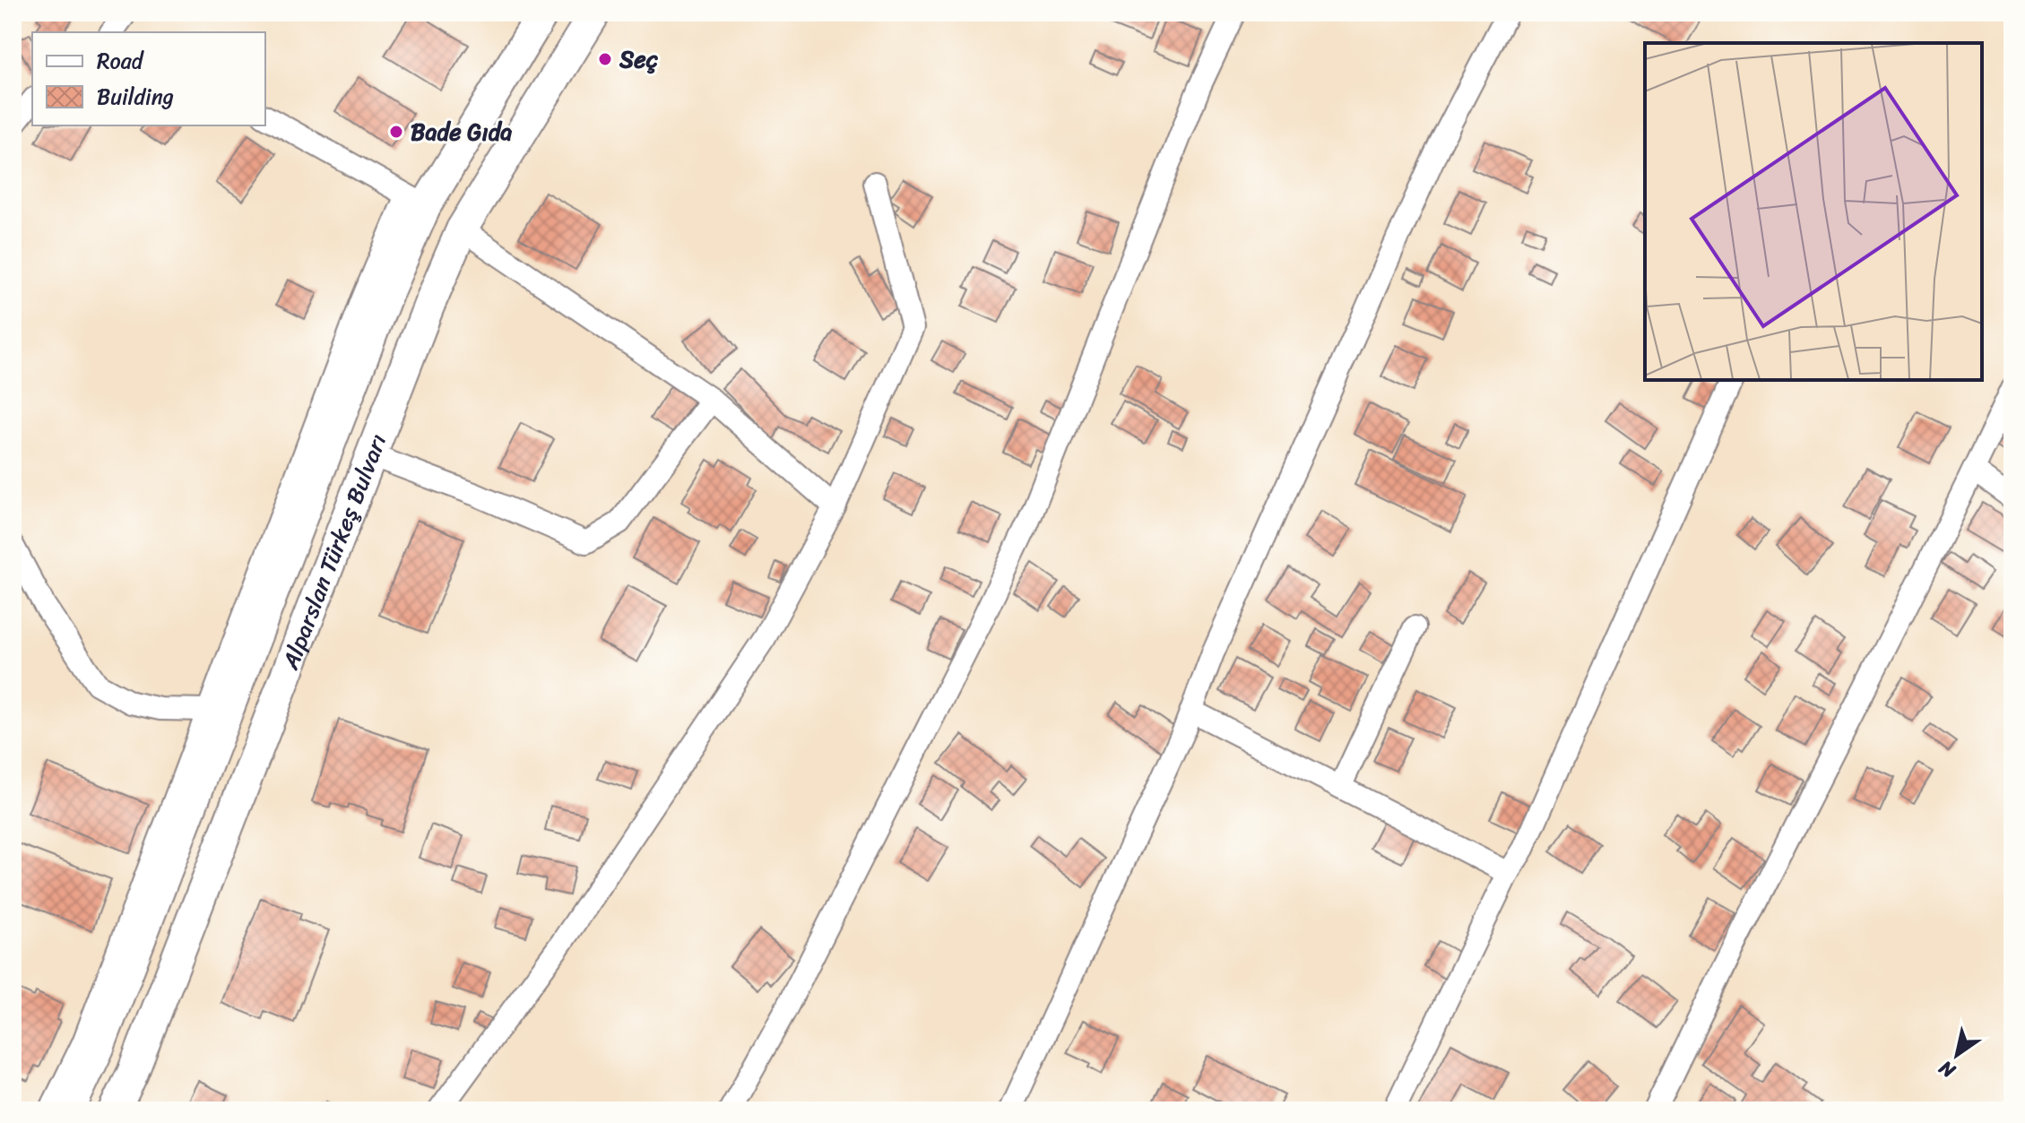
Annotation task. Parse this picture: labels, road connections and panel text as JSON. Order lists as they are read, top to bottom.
{
  "streets": {
    "main road": ["Alparslan Türkeş Bulvarı"]
  },
  "places": ["Seç", "Bade Gıda"],
  "legend": ["Road", "Building"],
  "north": "bottom left"
}
